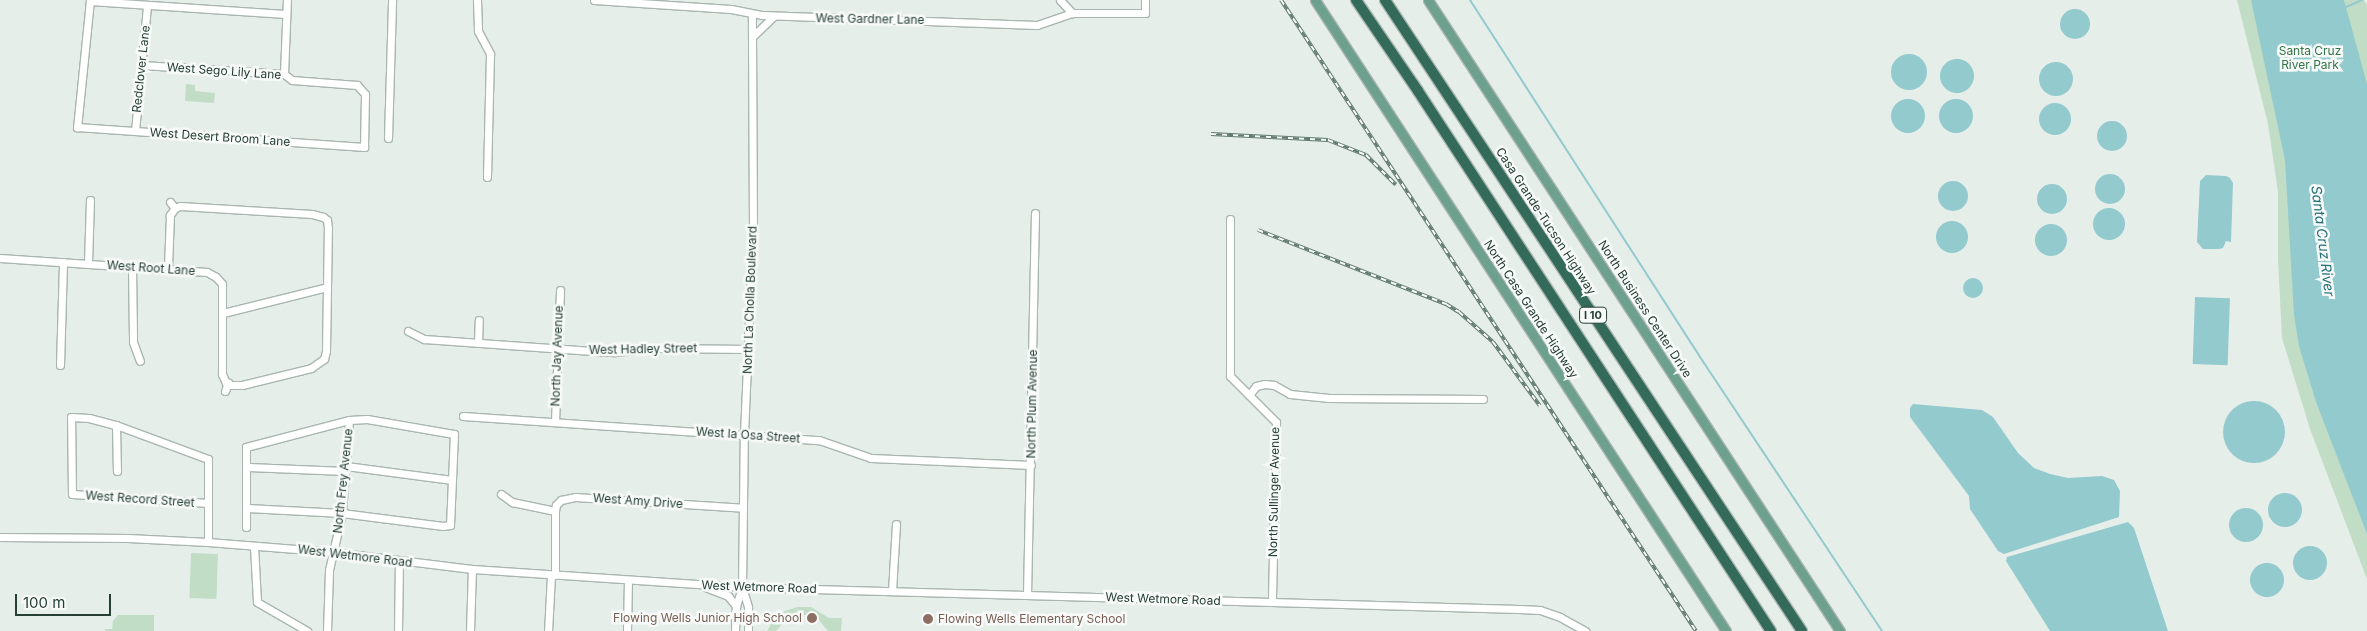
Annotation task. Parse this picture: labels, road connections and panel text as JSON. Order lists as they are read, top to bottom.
{
  "streets": {
    "highway": ["Casa Grande-Tucson Highway", "I 10"],
    "main road": ["North Casa Grande Highway", "North Business Center Drive"],
    "street": [
      "West Gardner Lane",
      "Redclover Lane",
      "West Sego Lily Lane",
      "West Desert Broom Lane",
      "West Root Lane",
      "North La Cholla Boulevard",
      "West Hadley Street",
      "North Jay Avenue",
      "North Plum Avenue",
      "West la Osa Street",
      "North Frey Avenue",
      "North Sullinger Avenue",
      "West Record Street",
      "West Amy Drive",
      "West Wetmore Road"
    ]
  },
  "crossings": [
    ["West Gardner Lane", "North La Cholla Boulevard"],
    ["Redclover Lane", "West Sego Lily Lane"],
    ["Redclover Lane", "West Desert Broom Lane"],
    ["West Sego Lily Lane", "West Desert Broom Lane"],
    ["North La Cholla Boulevard", "West Hadley Street"],
    ["North La Cholla Boulevard", "West la Osa Street"],
    ["North La Cholla Boulevard", "West Amy Drive"],
    ["North La Cholla Boulevard", "West Wetmore Road"],
    ["West Hadley Street", "North Jay Avenue"],
    ["North Jay Avenue", "West la Osa Street"],
    ["North Plum Avenue", "West la Osa Street"],
    ["North Plum Avenue", "West Wetmore Road"],
    ["North Frey Avenue", "West Wetmore Road"],
    ["North Sullinger Avenue", "West Wetmore Road"]
  ],
  "water": ["Santa Cruz River"],
  "parks": ["Santa Cruz River Park"],
  "places": ["Flowing Wells Junior High School", "Flowing Wells Elementary School"],
  "scale_bar": "100 m"
}
